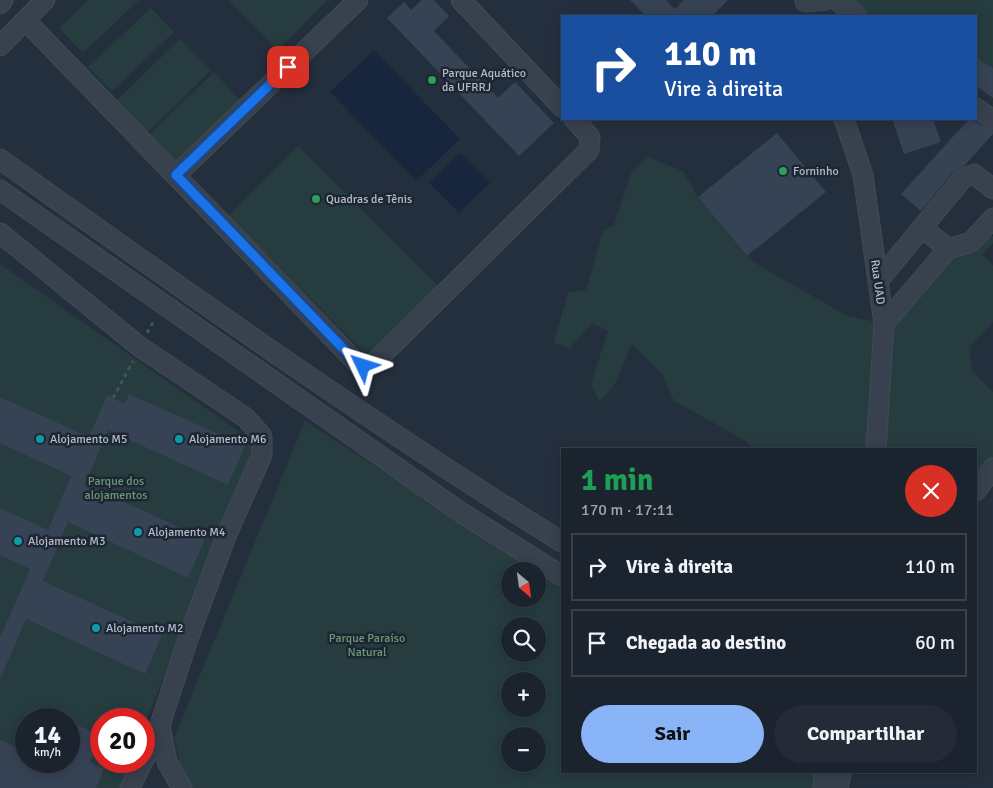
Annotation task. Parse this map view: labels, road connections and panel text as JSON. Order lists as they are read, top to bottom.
{
  "streets": {
    "lane": ["Rua UAD"]
  },
  "parks": ["Parque dos alojamentos", "Parque Paraíso Natural"],
  "places": [
    "Parque Aquático da UFRRJ",
    "Forninho",
    "Quadras de Tênis",
    "Alojamento M5",
    "Alojamento M6",
    "Alojamento M4",
    "Alojamento M3",
    "Alojamento M2"
  ],
  "north": "bottom right",
  "page": {
    "turn": ["110 m", "Vire à direita"],
    "heading": ["1 min", "170 m · 17:11"],
    "list": [
      {
        "name": "Vire à direita",
        "value": "110 m"
      },
      {
        "name": "Chegada ao destino",
        "value": "60 m"
      }
    ],
    "map_buttons": ["+", "−"],
    "buttons": ["Sair", "Compartilhar"],
    "speed": "14 km/h",
    "limit": "20"
  }
}
